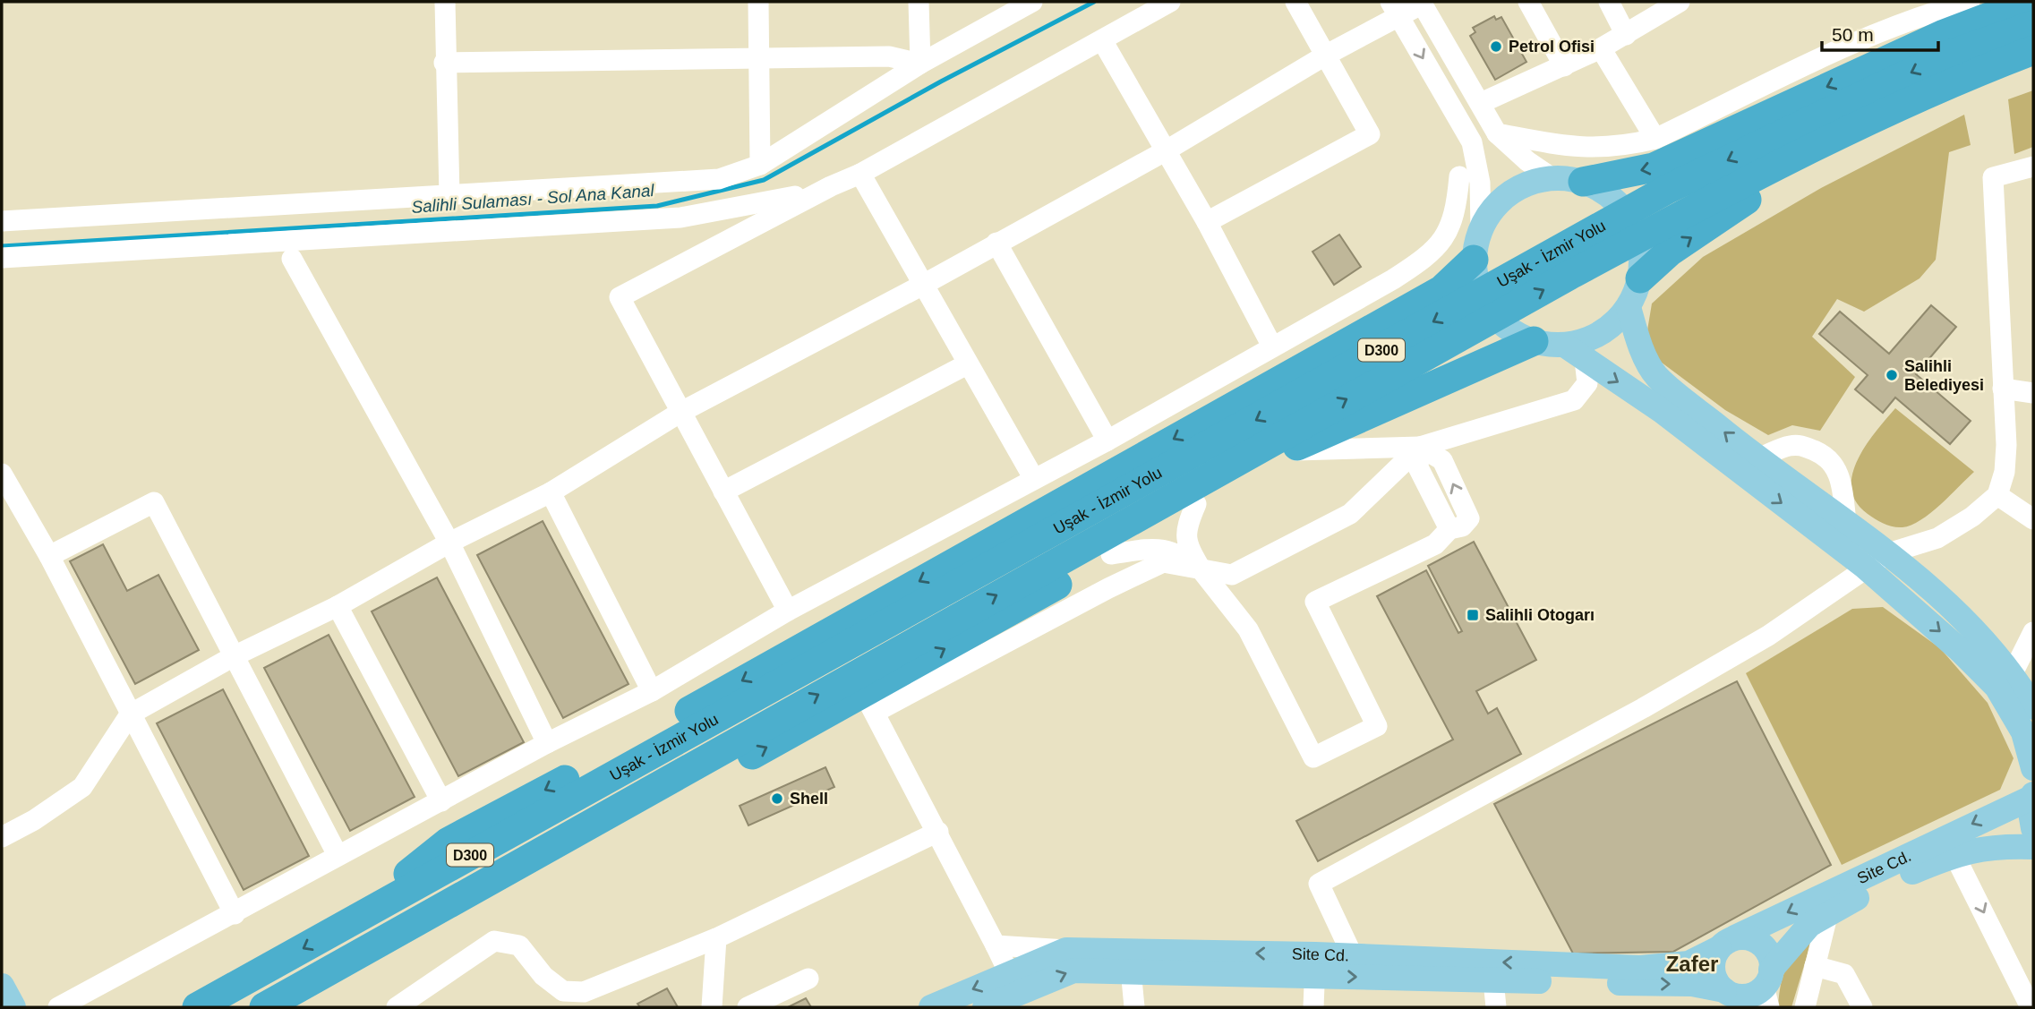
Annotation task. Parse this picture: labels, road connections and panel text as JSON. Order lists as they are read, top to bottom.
{
  "streets": {
    "highway": ["Uşak - İzmir Yolu", "D300"],
    "main road": ["Site Cd."]
  },
  "districts": ["Zafer"],
  "water": ["Salihli Sulaması - Sol Ana Kanal"],
  "places": {
    "other": ["Petrol Ofisi", "Salihli Belediyesi", "Shell"],
    "transit": ["Salihli Otogarı"]
  },
  "scale_bar": "50 m"
}
